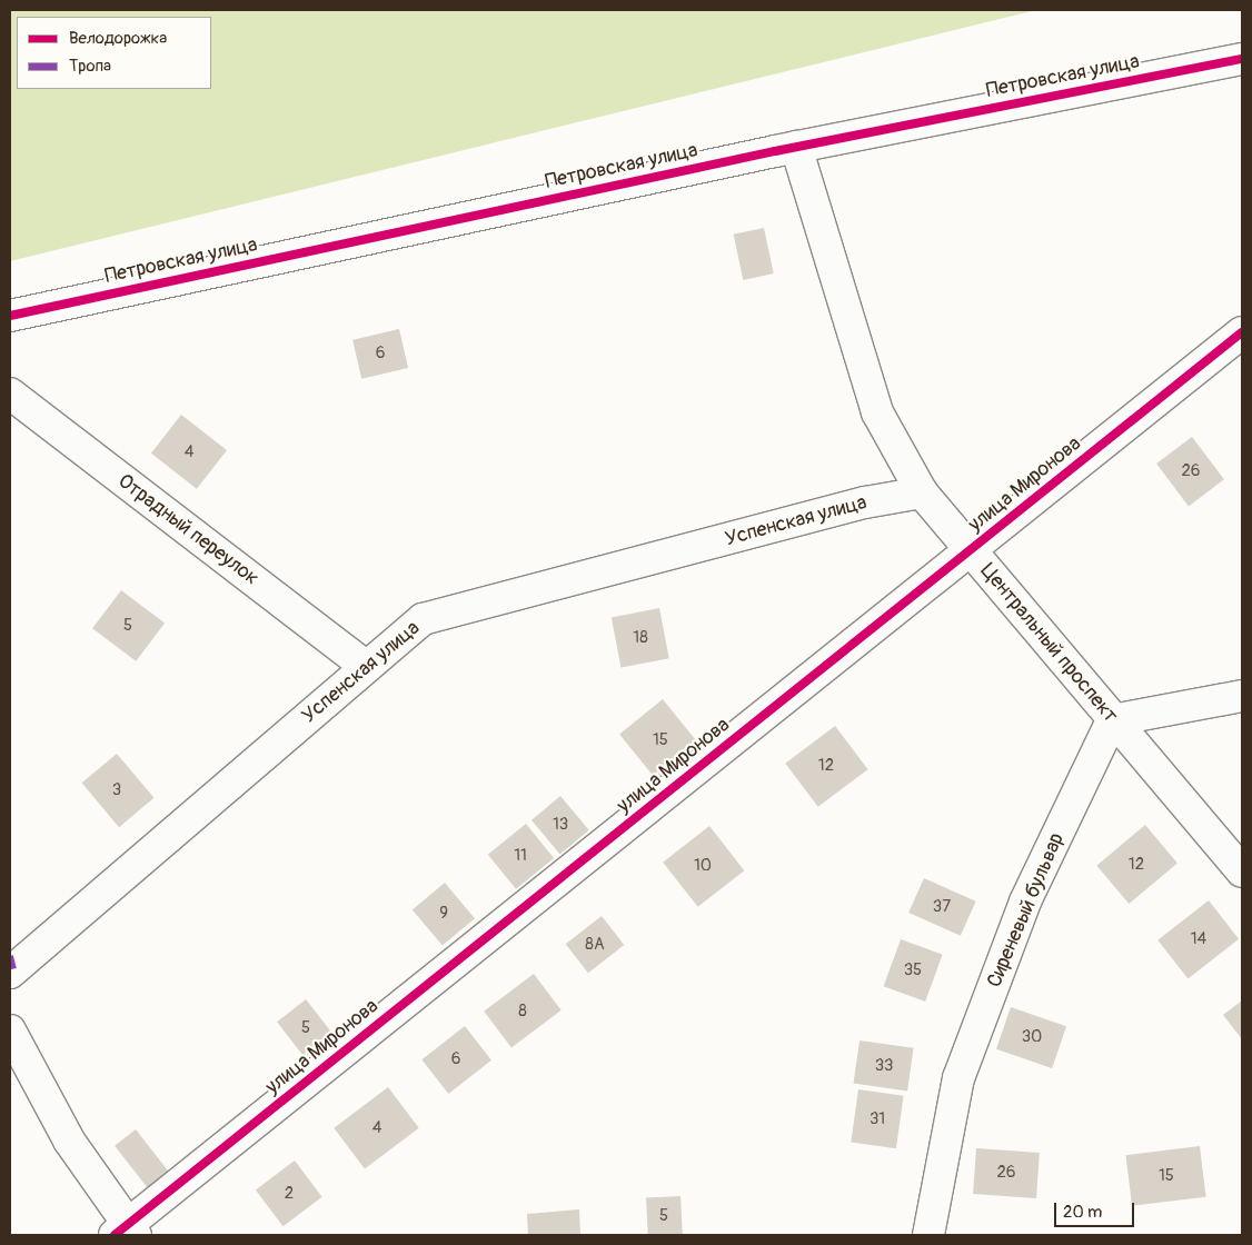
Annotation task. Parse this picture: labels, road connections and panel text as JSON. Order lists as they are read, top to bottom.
{
  "streets": {
    "street": [
      "Петровская улица",
      "улица Миронова",
      "Успенская улица",
      "Отрадный переулок",
      "Центральный проспект",
      "Сиреневый бульвар"
    ]
  },
  "crossings": [
    ["Петровская улица", "Центральный проспект"],
    ["улица Миронова", "Центральный проспект"],
    ["Успенская улица", "Отрадный переулок"],
    ["Успенская улица", "Центральный проспект"],
    ["Центральный проспект", "Сиреневый бульвар"]
  ],
  "house_numbers": [
    "6",
    "4",
    "26",
    "5",
    "18",
    "15",
    "12",
    "3",
    "13",
    "11",
    "12",
    "10",
    "37",
    "9",
    "14",
    "8А",
    "35",
    "8",
    "5",
    "30",
    "6",
    "33",
    "31",
    "4",
    "26",
    "15",
    "2",
    "5"
  ],
  "legend": ["Велодорожка", "Тропа"],
  "scale_bar": "20 m"
}
